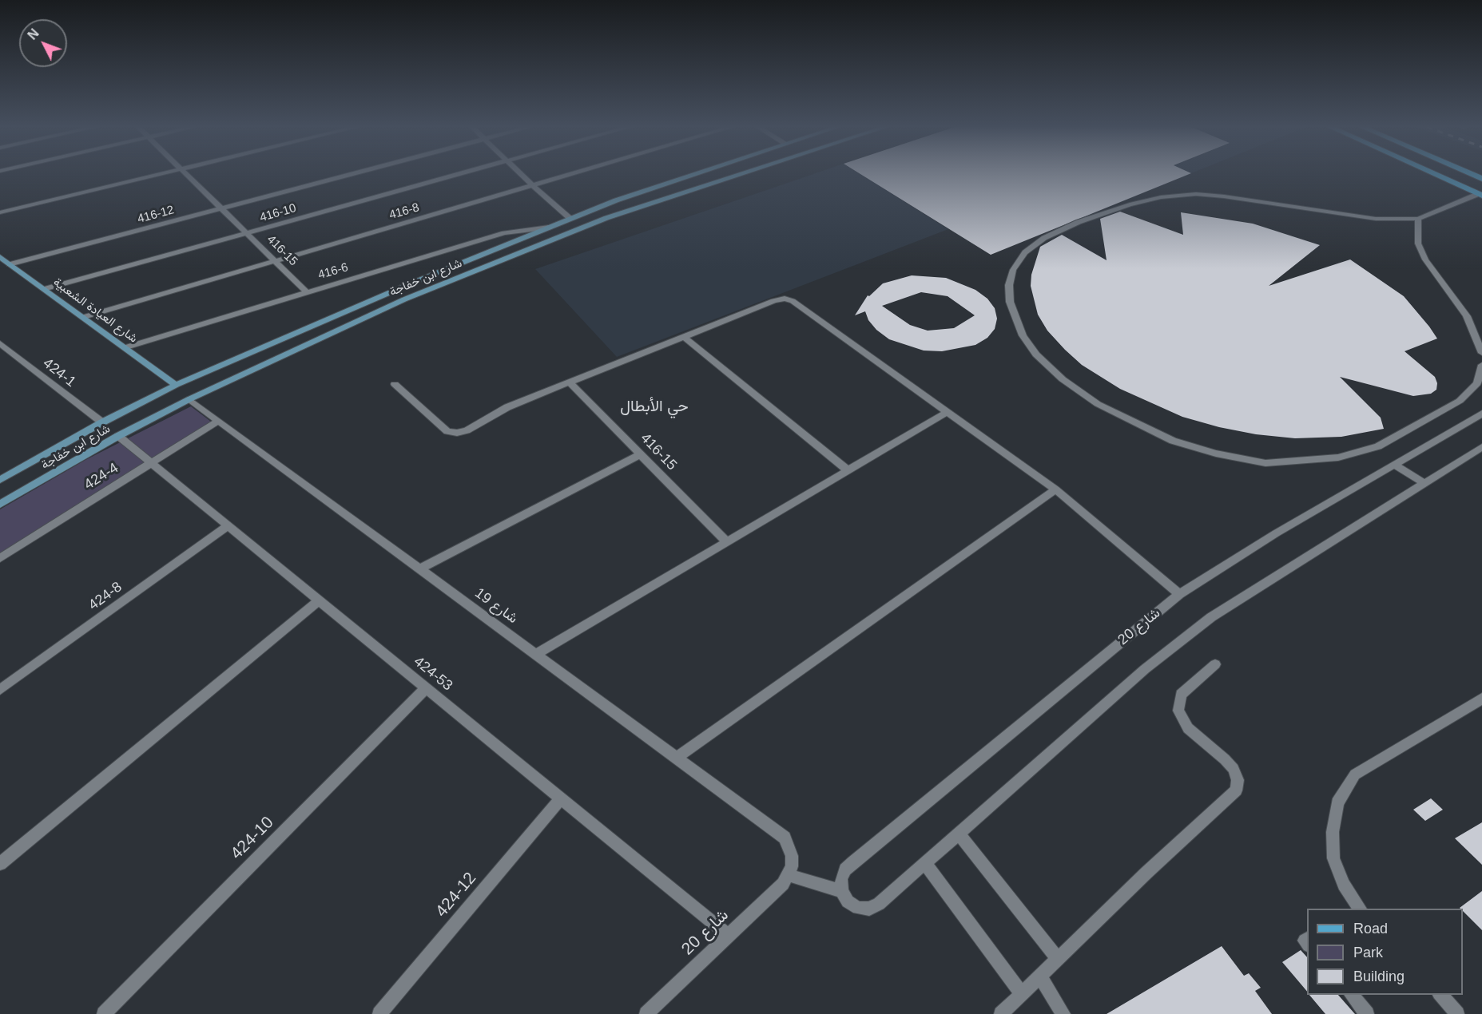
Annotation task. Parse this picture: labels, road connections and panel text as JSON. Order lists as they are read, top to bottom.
{
  "streets": {
    "street": [
      "416-8",
      "416-10",
      "416-12",
      "416-15",
      "416-6",
      "شارع ابن خفاجة",
      "شارع العيادة الشعبية",
      "424-1",
      "424-4",
      "424-8",
      "شارع 19",
      "شارع 20",
      "424-53",
      "424-10",
      "424-12"
    ]
  },
  "crossings": [
    ["416-8", "416-15"],
    ["416-8", "شارع العيادة الشعبية"],
    ["416-10", "416-15"],
    ["416-10", "شارع العيادة الشعبية"],
    ["416-12", "416-15"],
    ["416-12", "شارع العيادة الشعبية"],
    ["416-15", "416-6"],
    ["416-6", "شارع ابن خفاجة"],
    ["416-6", "شارع العيادة الشعبية"],
    ["شارع ابن خفاجة", "شارع العيادة الشعبية"],
    ["شارع ابن خفاجة", "424-1"],
    ["شارع ابن خفاجة", "شارع 19"],
    ["شارع ابن خفاجة", "424-53"],
    ["424-4", "شارع 19"],
    ["424-4", "424-53"],
    ["424-8", "424-53"],
    ["شارع 19", "شارع 20"],
    ["شارع 20", "424-53"],
    ["424-53", "424-10"],
    ["424-53", "424-12"]
  ],
  "districts": ["حي الأبطال"],
  "legend": ["Road", "Park", "Building"],
  "north": "top left"
}
